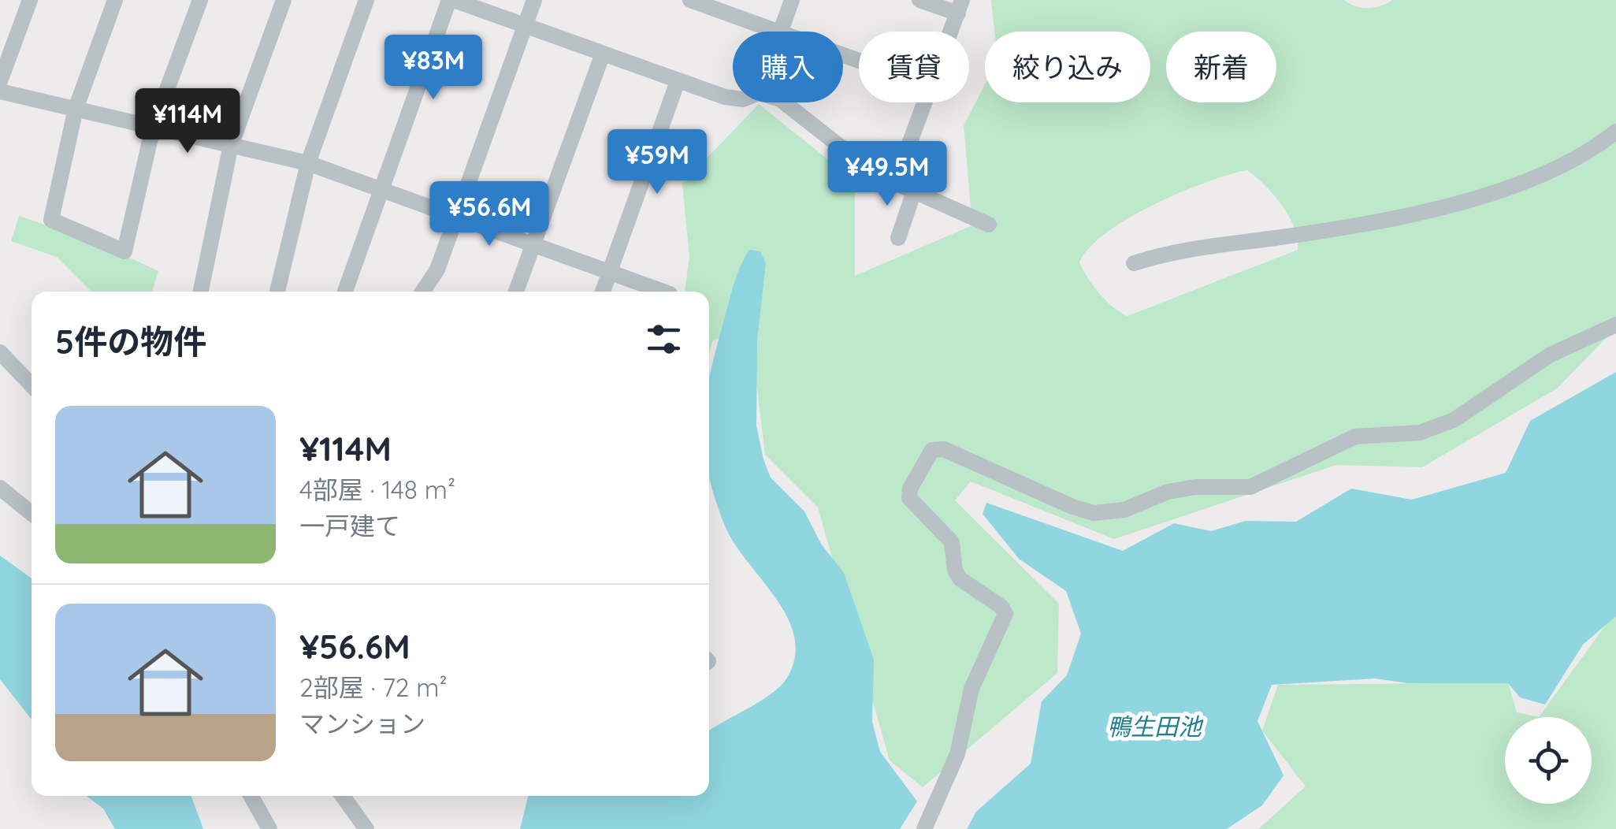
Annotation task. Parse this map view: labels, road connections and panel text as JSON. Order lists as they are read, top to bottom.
{
  "water": ["鴨生田池"],
  "page": {
    "chip": [
      "購入",
      "賃貸",
      "絞り込み",
      "新着"
    ],
    "price": [
      "¥83M",
      "¥114M",
      "¥59M",
      "¥49.5M",
      "¥56.6M"
    ],
    "heading": "5件の物件",
    "list": [
      {
        "name": "¥114M",
        "note": "4部屋 · 148 m² · 一戸建て"
      },
      {
        "name": "¥56.6M",
        "note": "2部屋 · 72 m² · マンション"
      }
    ]
  }
}
